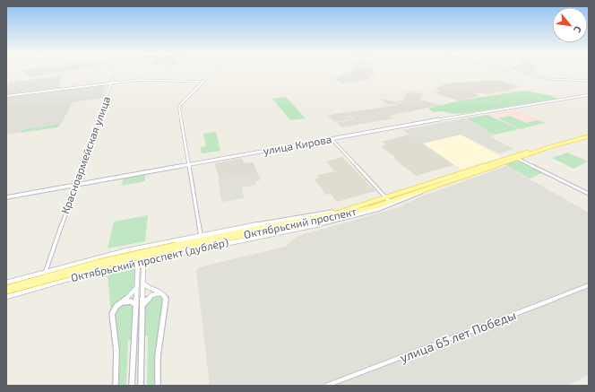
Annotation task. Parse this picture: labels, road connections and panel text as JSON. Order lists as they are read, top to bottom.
{
  "streets": {
    "main road": ["улица Кирова", "Октябрьский проспект", "Октябрьский проспект (дублёр)"],
    "street": ["Красноармейская улица", "улица 65 лет Победы"]
  },
  "crossings": [
    ["улица Кирова", "Красноармейская улица"],
    ["Красноармейская улица", "Октябрьский проспект (дублёр)"],
    ["Октябрьский проспект", "Октябрьский проспект (дублёр)"]
  ],
  "north": "bottom right"
}
